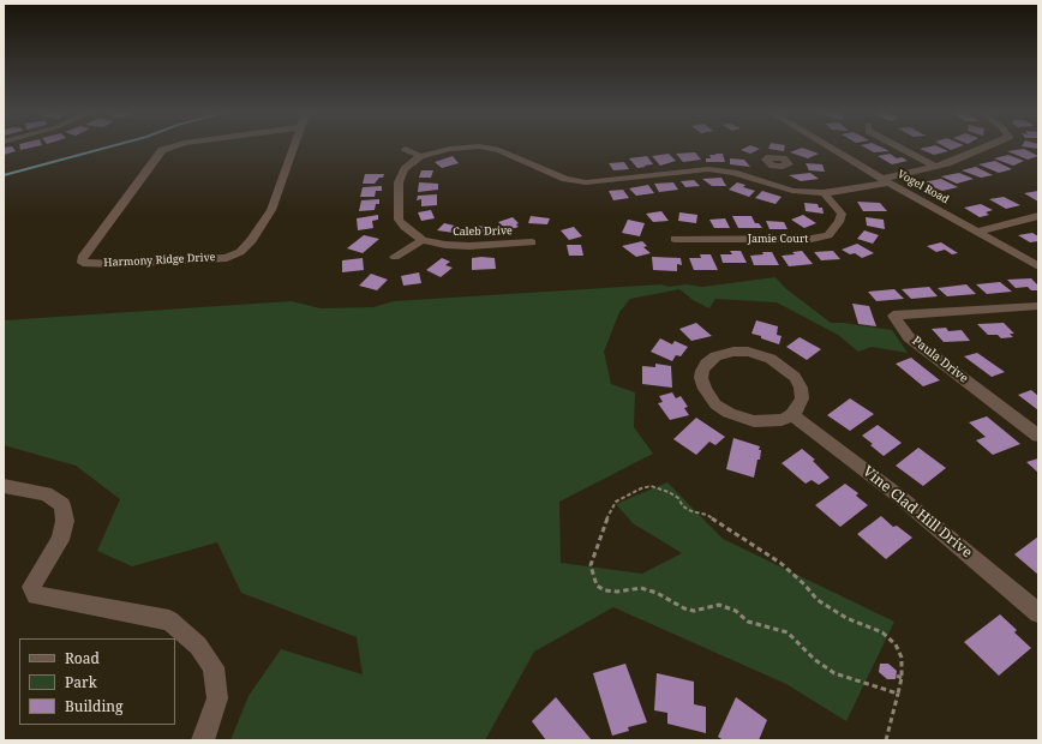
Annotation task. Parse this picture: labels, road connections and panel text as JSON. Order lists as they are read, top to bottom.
{
  "streets": {
    "street": [
      "Vogel Road",
      "Caleb Drive",
      "Jamie Court",
      "Harmony Ridge Drive",
      "Paula Drive",
      "Vine Clad Hill Drive"
    ]
  },
  "legend": ["Road", "Park", "Building"]
}
